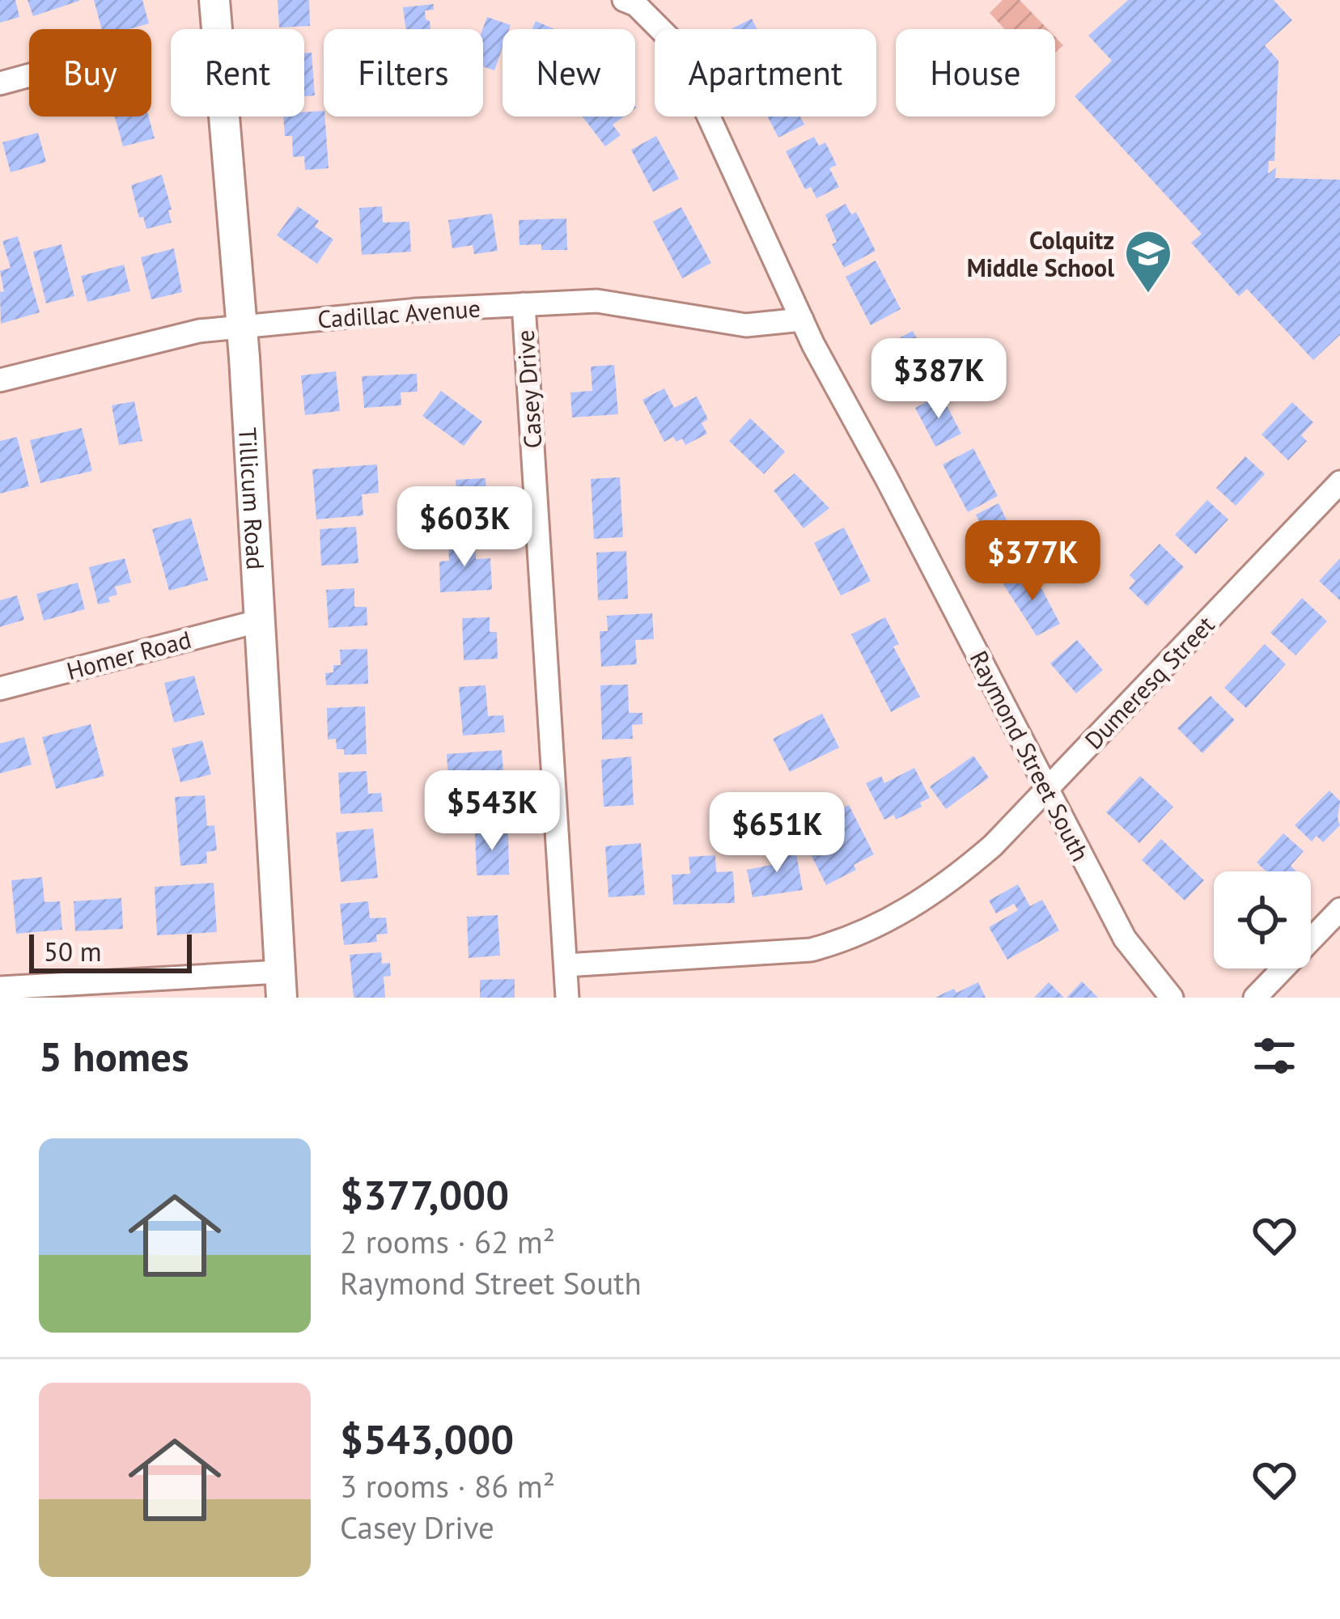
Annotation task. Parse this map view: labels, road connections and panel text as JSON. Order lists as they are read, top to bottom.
{
  "streets": {
    "main road": ["Tillicum Road"],
    "street": [
      "Cadillac Avenue",
      "Casey Drive",
      "Homer Road",
      "Dumeresq Street",
      "Raymond Street South"
    ]
  },
  "crossings": [
    ["Cadillac Avenue", "Casey Drive"],
    ["Cadillac Avenue", "Tillicum Road"],
    ["Cadillac Avenue", "Raymond Street South"],
    ["Casey Drive", "Dumeresq Street"],
    ["Tillicum Road", "Homer Road"],
    ["Dumeresq Street", "Raymond Street South"]
  ],
  "places": {
    "school or university": ["Colquitz Middle School"]
  },
  "scale_bar": "50 m",
  "page": {
    "chip": [
      "Buy",
      "Rent",
      "Filters",
      "New",
      "Apartment",
      "House"
    ],
    "price": [
      "$387K",
      "$603K",
      "$377K",
      "$543K",
      "$651K"
    ],
    "scale": "50 m",
    "heading": "5 homes",
    "list": [
      {
        "name": "$377,000",
        "note": "2 rooms · 62 m² · Raymond Street South"
      },
      {
        "name": "$543,000",
        "note": "3 rooms · 86 m² · Casey Drive"
      }
    ]
  }
}
